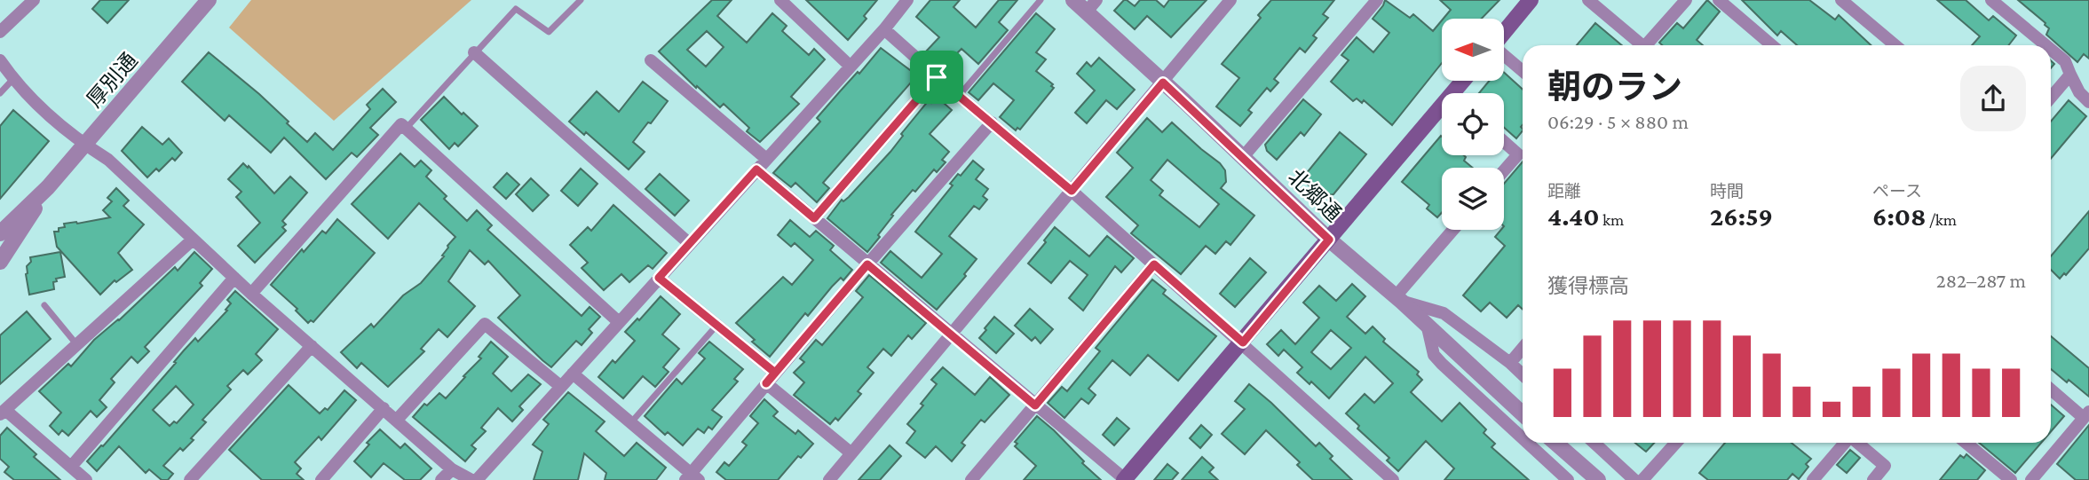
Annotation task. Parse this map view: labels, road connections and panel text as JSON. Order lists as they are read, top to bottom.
{
  "streets": {
    "street": ["厚別通", "北郷通"]
  },
  "north": "left",
  "page": {
    "heading": ["朝のラン", "06:29 · 5 × 880 m"],
    "stats": [
      ["距離", "4.40 km"],
      ["時間", "26:59"],
      ["ペース", "6:08 /km"]
    ],
    "chart": ["獲得標高", "282–287 m"]
  }
}
